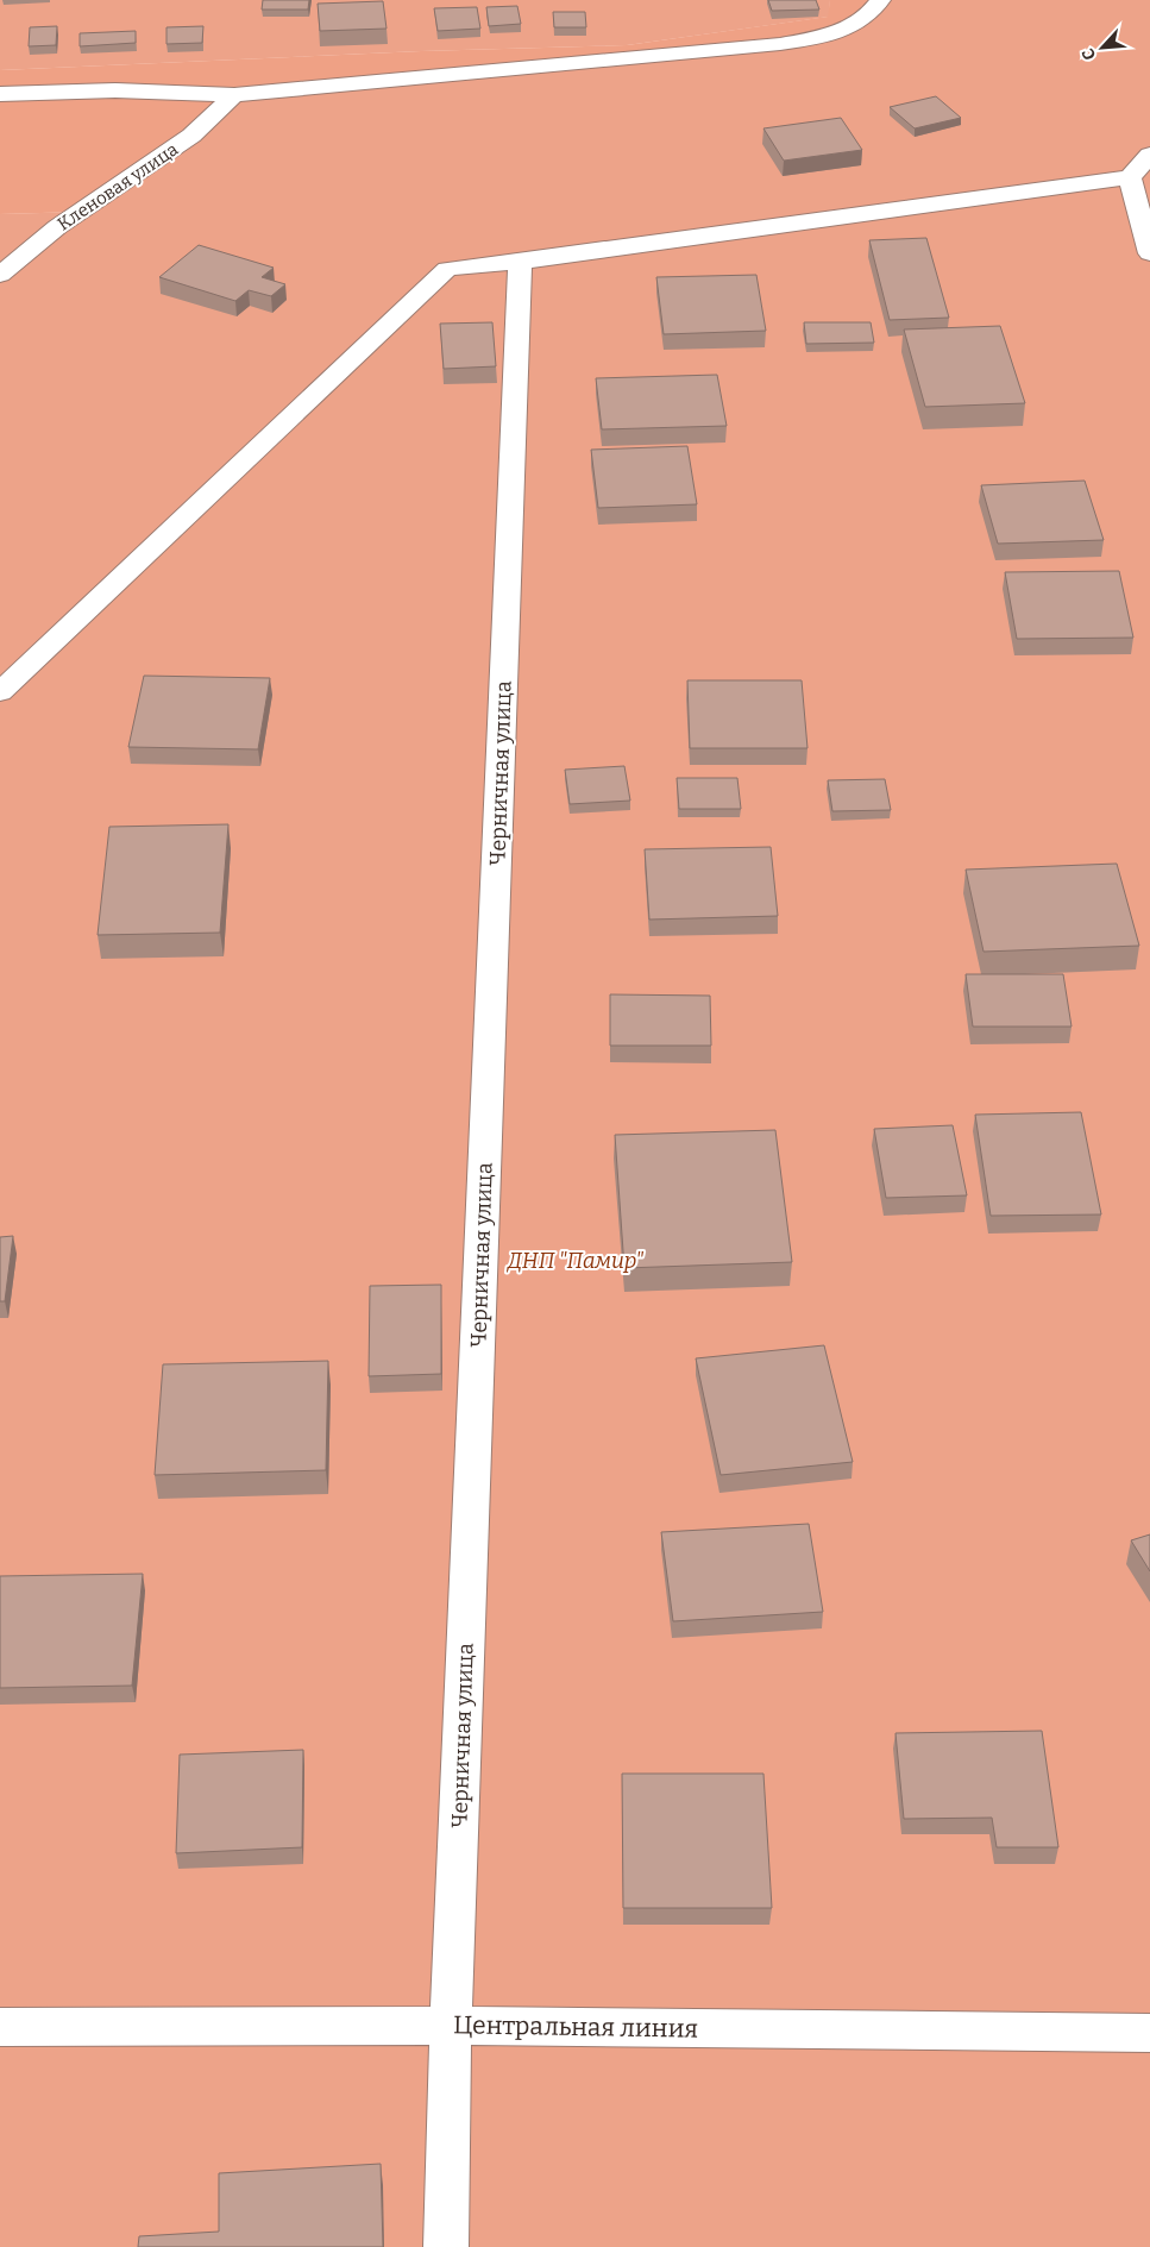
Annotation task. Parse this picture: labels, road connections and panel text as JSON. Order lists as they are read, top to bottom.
{
  "streets": {
    "street": ["Кленовая улица", "Черничная улица", "Центральная линия"]
  },
  "crossings": [
    ["Черничная улица", "Центральная линия"]
  ],
  "parks": ["ДНП \"Памир\""],
  "north": "bottom left"
}
